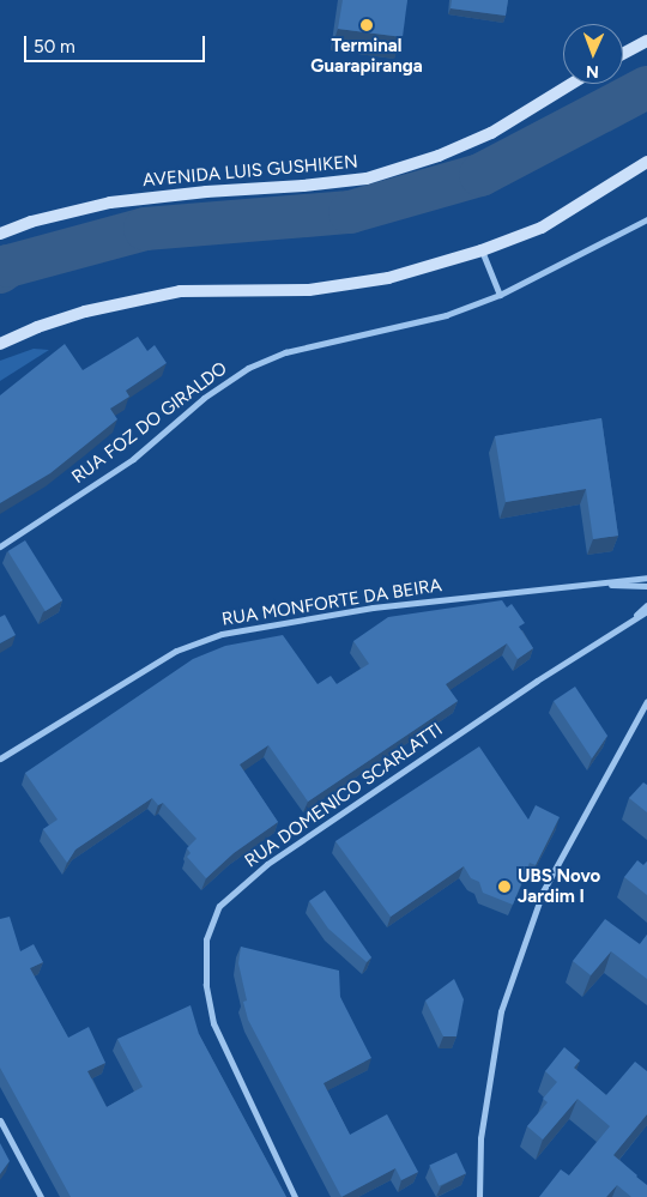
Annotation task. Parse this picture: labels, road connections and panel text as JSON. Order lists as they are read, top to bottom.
{
  "streets": {
    "main road": ["AVENIDA LUIS GUSHIKEN"],
    "street": ["RUA FOZ DO GIRALDO", "RUA MONFORTE DA BEIRA", "RUA DOMENICO SCARLATTI"]
  },
  "places": ["Terminal Guarapiranga", "UBS Novo Jardim I"],
  "scale_bar": "50 m",
  "north": "bottom"
}
